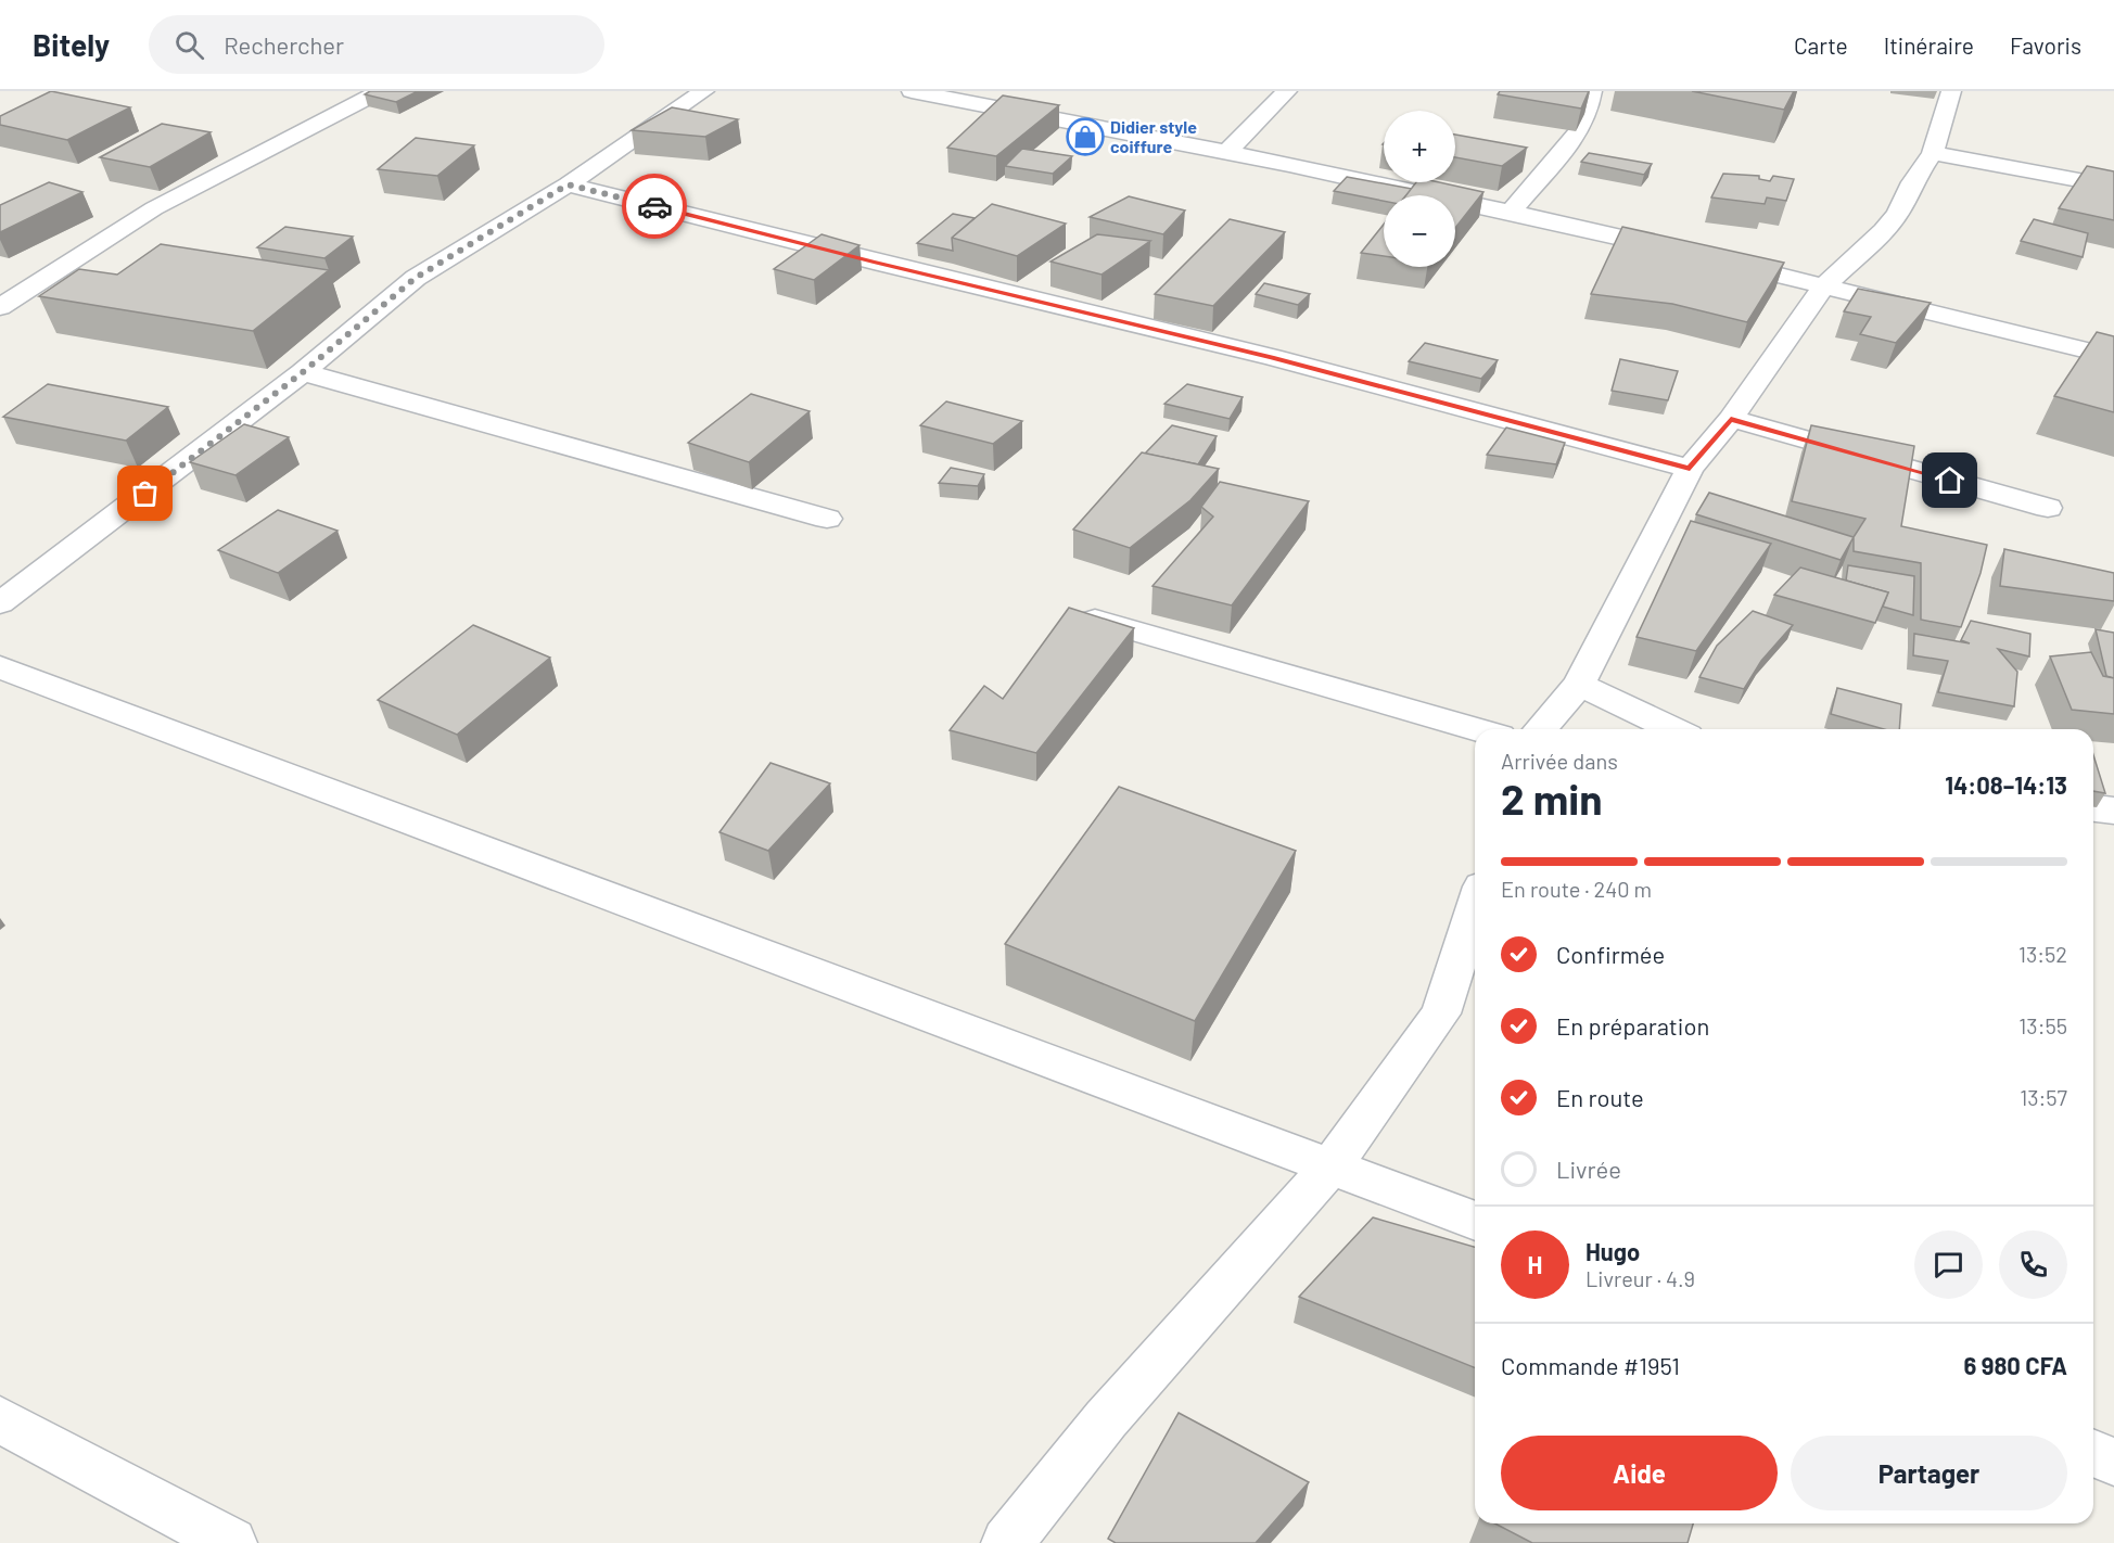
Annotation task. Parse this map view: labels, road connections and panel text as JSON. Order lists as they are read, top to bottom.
{
  "places": {
    "shop": ["Didier style coiffure"]
  },
  "page": {
    "header": "Bitely",
    "search": "Rechercher",
    "nav": ["Carte", "Itinéraire", "Favoris"],
    "map_buttons": ["+", "−"],
    "heading": ["2 min", "Arrivée dans", "14:08–14:13"],
    "panel": [
      "Hugo",
      "Livreur · 4.9",
      "Commande #1951",
      "6 980 CFA"
    ],
    "bar": "En route · 240 m",
    "list": [
      ["Confirmée", "13:52"],
      ["En préparation", "13:55"],
      ["En route", "13:57"],
      "Livrée"
    ],
    "round": "H",
    "buttons": ["Aide", "Partager"]
  }
}
